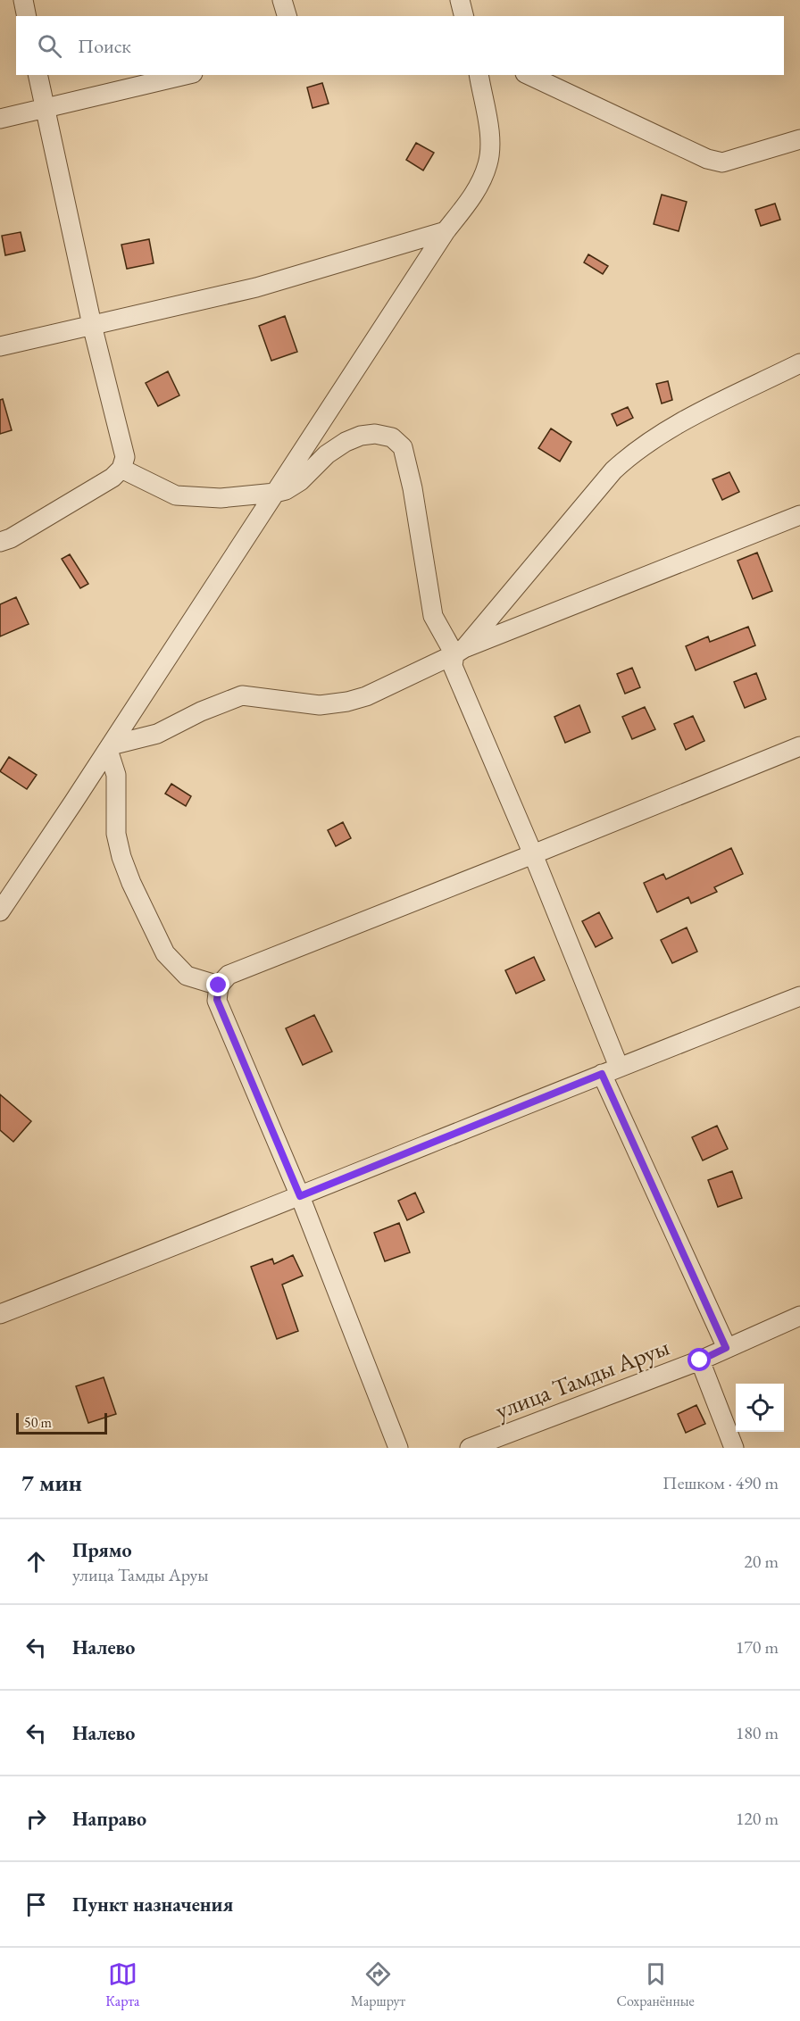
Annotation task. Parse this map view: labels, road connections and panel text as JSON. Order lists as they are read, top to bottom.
{
  "streets": {
    "street": ["улица Тамды Аруы"]
  },
  "scale_bar": "50 m",
  "page": {
    "search": "Поиск",
    "scale": "50 m",
    "heading": ["7 мин", "Пешком · 490 m"],
    "list": [
      ["Прямо", "улица Тамды Аруы", "20 m"],
      ["Налево", "170 m"],
      ["Налево", "180 m"],
      ["Направо", "120 m"],
      "Пункт назначения"
    ],
    "nav": ["Карта", "Маршрут", "Сохранённые"]
  }
}
